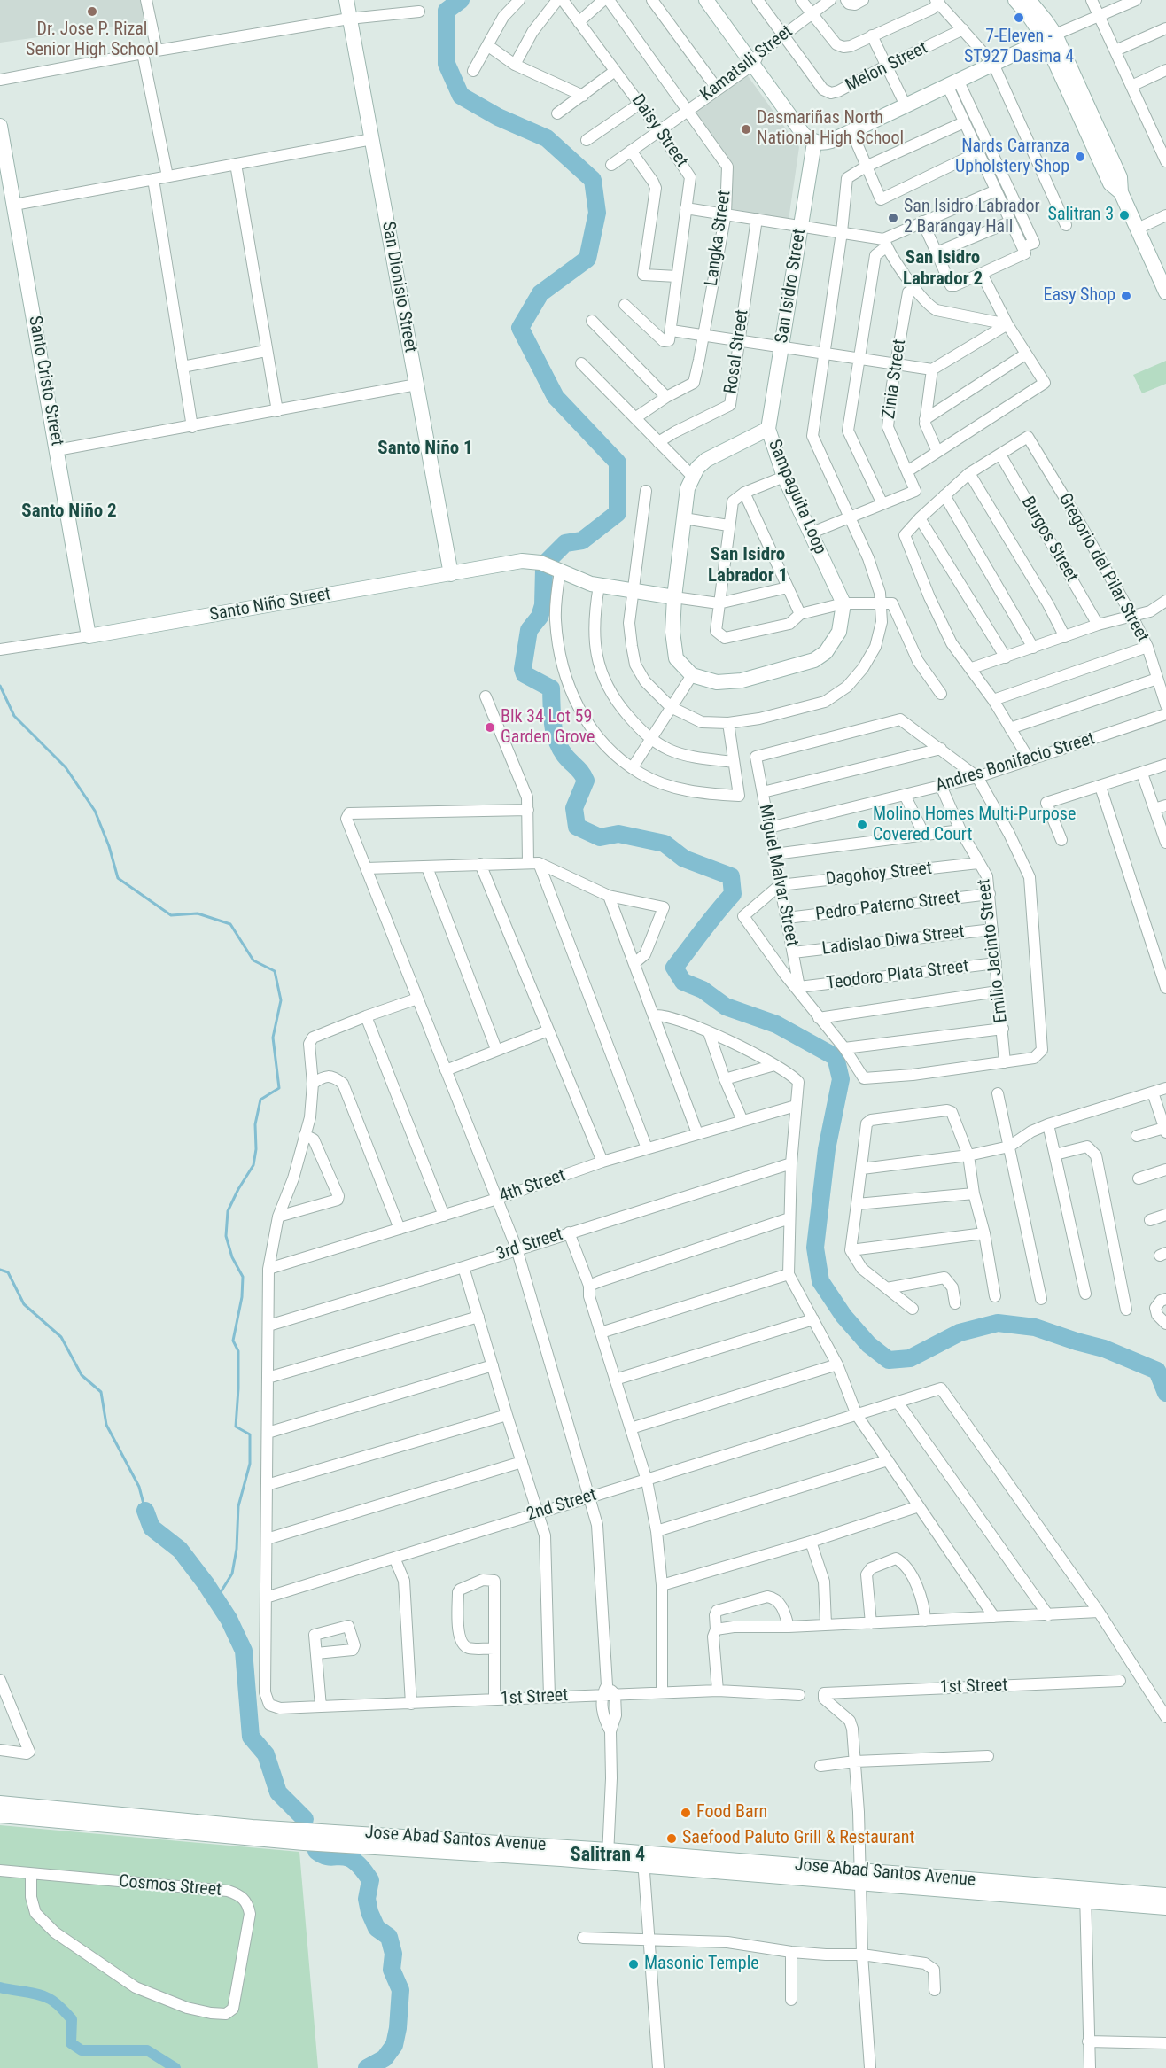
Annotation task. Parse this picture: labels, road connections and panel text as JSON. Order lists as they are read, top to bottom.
{
  "streets": {
    "street": [
      "Kamatsili Street",
      "Melon Street",
      "Daisy Street",
      "Langka Street",
      "San Isidro Street",
      "San Dionisio Street",
      "Rosal Street",
      "Zinia Street",
      "Santo Cristo Street",
      "Sampaguita Loop",
      "Burgos Street",
      "Gregorio del Pilar Street",
      "Santo Niño Street",
      "Andres Bonifacio Street",
      "Dagohoy Street",
      "Miguel Malvar Street",
      "Pedro Paterno Street",
      "Ladislao Diwa Street",
      "Emilio Jacinto Street",
      "Teodoro Plata Street",
      "4th Street",
      "3rd Street",
      "2nd Street",
      "1st Street",
      "Jose Abad Santos Avenue",
      "Cosmos Street"
    ]
  },
  "crossings": [
    ["Kamatsili Street", "Melon Street"],
    ["Kamatsili Street", "Daisy Street"],
    ["Kamatsili Street", "Langka Street"],
    ["San Isidro Street", "Sampaguita Loop"],
    ["San Dionisio Street", "Santo Niño Street"],
    ["Santo Cristo Street", "Santo Niño Street"],
    ["Burgos Street", "Gregorio del Pilar Street"],
    ["Andres Bonifacio Street", "Miguel Malvar Street"],
    ["Andres Bonifacio Street", "Emilio Jacinto Street"],
    ["Dagohoy Street", "Miguel Malvar Street"],
    ["Dagohoy Street", "Emilio Jacinto Street"],
    ["Miguel Malvar Street", "Pedro Paterno Street"],
    ["Miguel Malvar Street", "Ladislao Diwa Street"],
    ["Miguel Malvar Street", "Teodoro Plata Street"],
    ["Pedro Paterno Street", "Emilio Jacinto Street"],
    ["Ladislao Diwa Street", "Emilio Jacinto Street"],
    ["Emilio Jacinto Street", "Teodoro Plata Street"],
    ["2nd Street", "1st Street"]
  ],
  "districts": [
    "San Isidro Labrador 2",
    "Santo Niño 1",
    "Santo Niño 2",
    "San Isidro Labrador 1",
    "Salitran 4"
  ],
  "places": [
    "Dr. Jose P. Rizal Senior High School",
    "7-Eleven - ST927 Dasma 4",
    "Dasmariñas North National High School",
    "Nards Carranza Upholstery Shop",
    "Salitran 3",
    "San Isidro Labrador 2 Barangay Hall",
    "Easy Shop",
    "Blk 34 Lot 59 Garden Grove",
    "Molino Homes Multi-Purpose Covered Court",
    "Food Barn",
    "Saefood Paluto Grill & Restaurant",
    "Masonic Temple"
  ]
}
